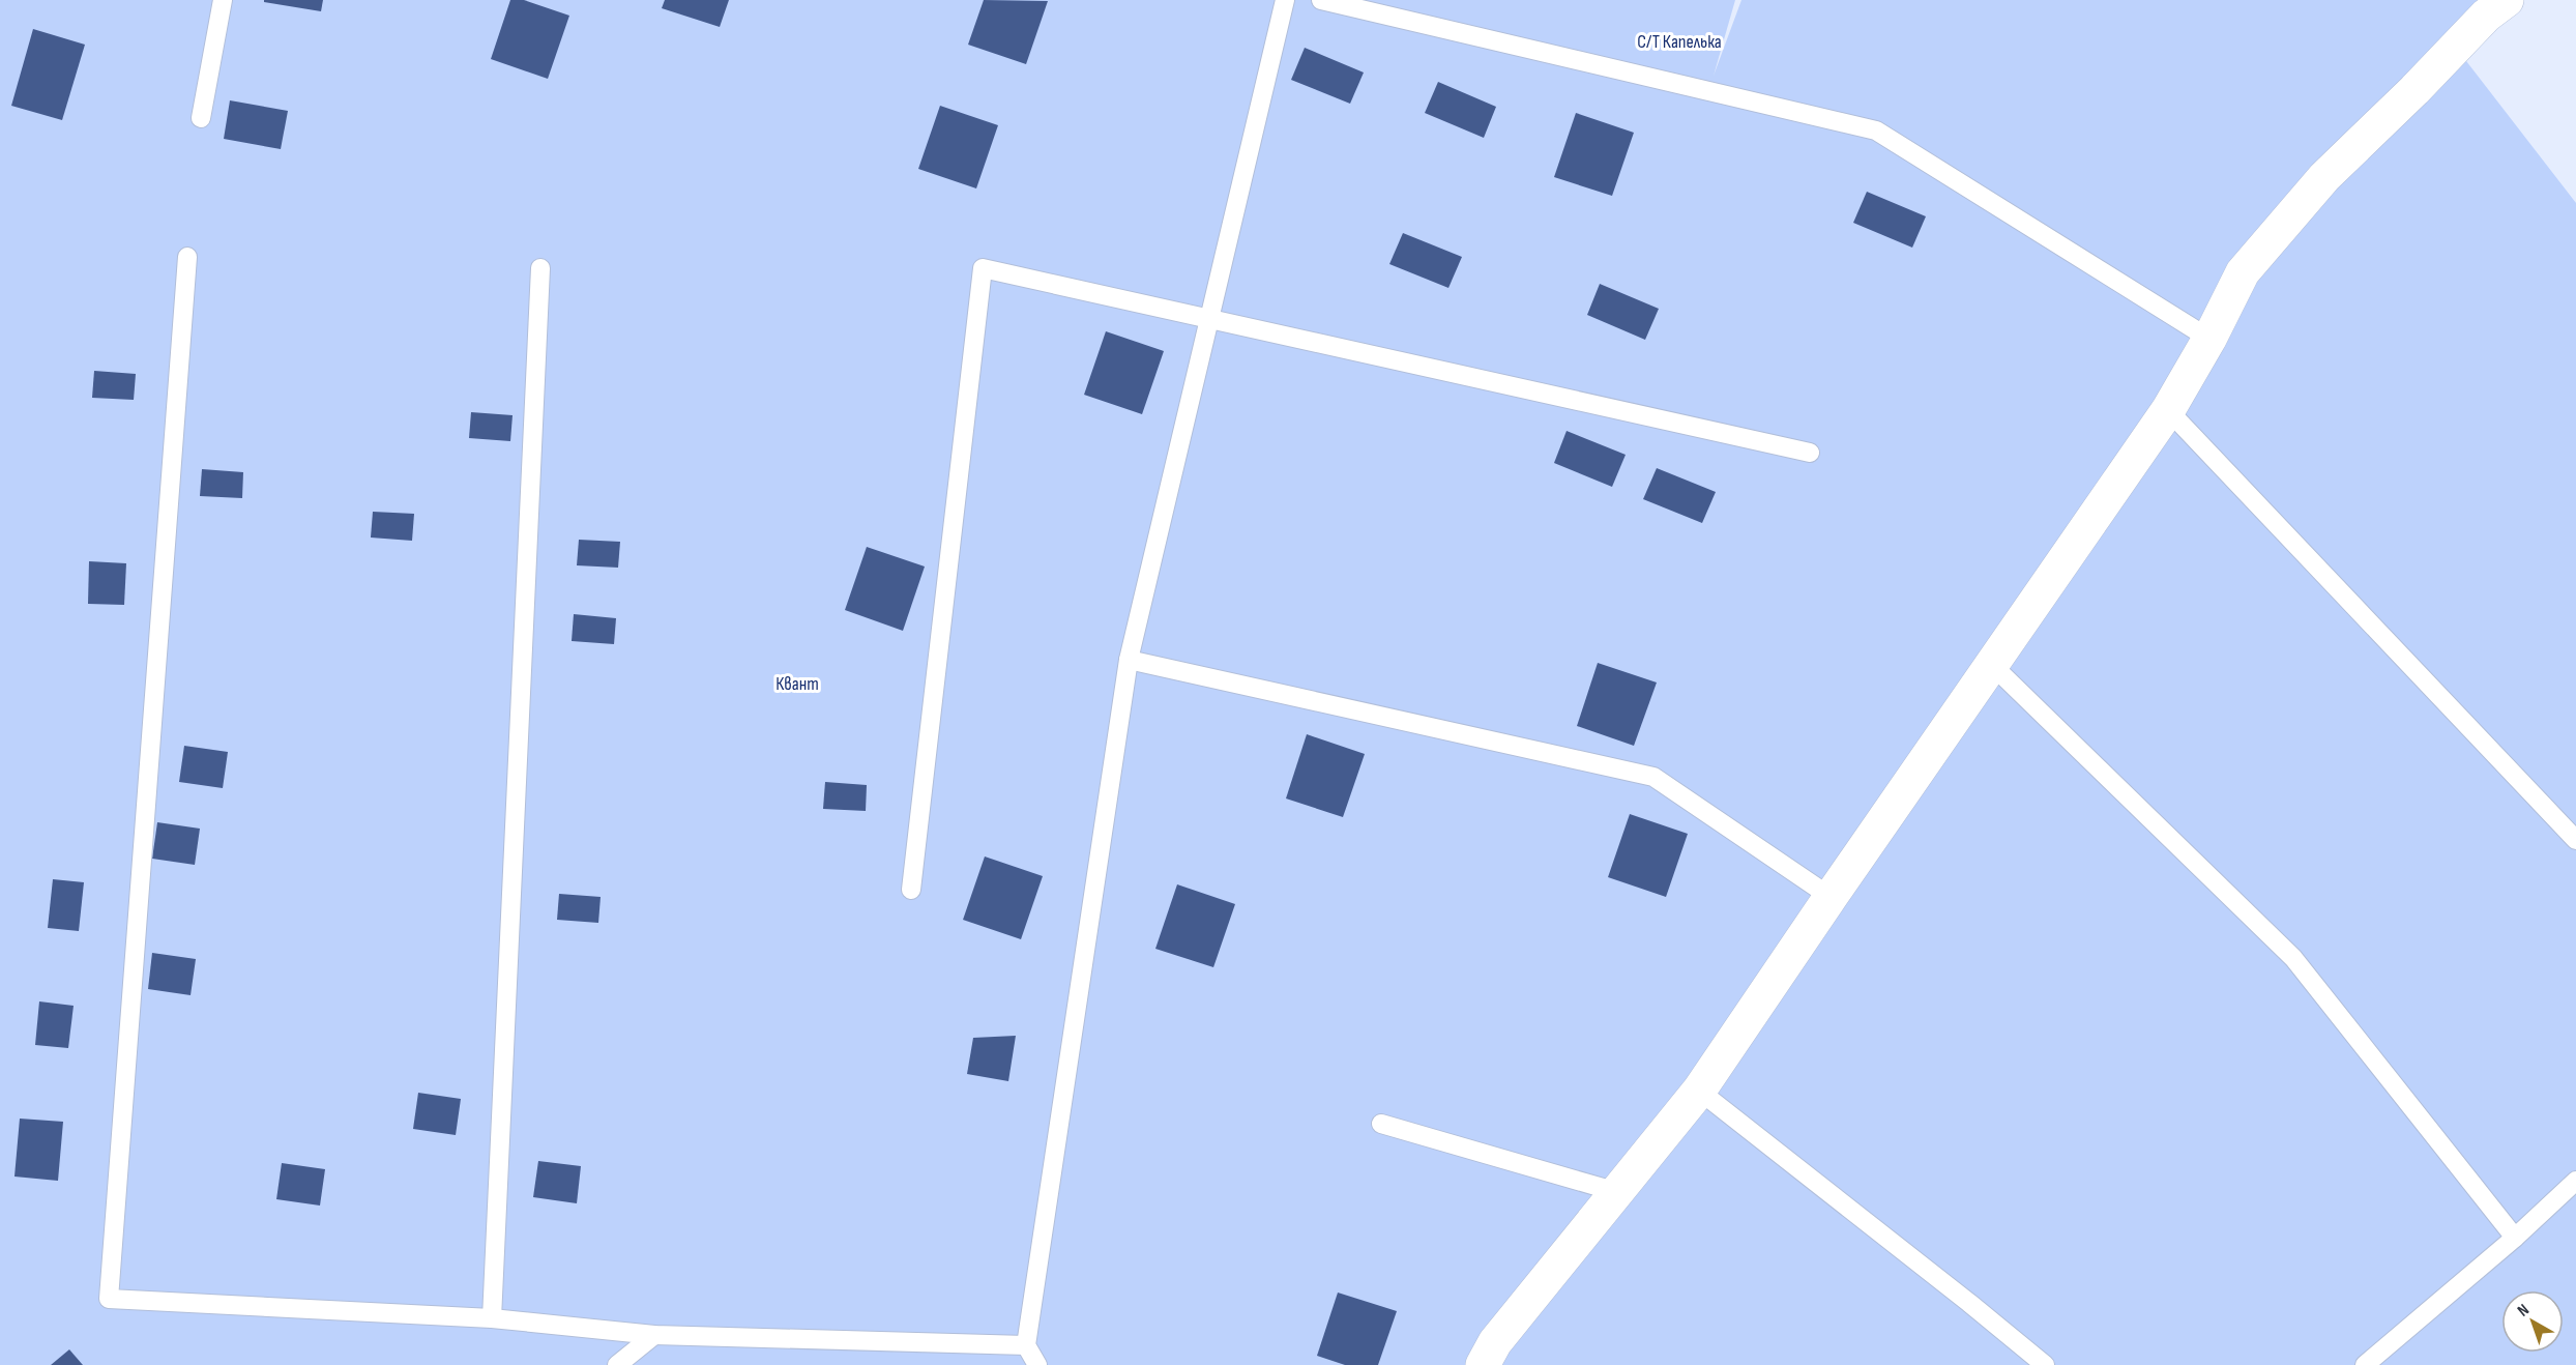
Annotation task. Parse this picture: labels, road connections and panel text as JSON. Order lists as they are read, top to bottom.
{
  "parks": ["С/Т Капелька", "Квант"],
  "north": "top left"
}
